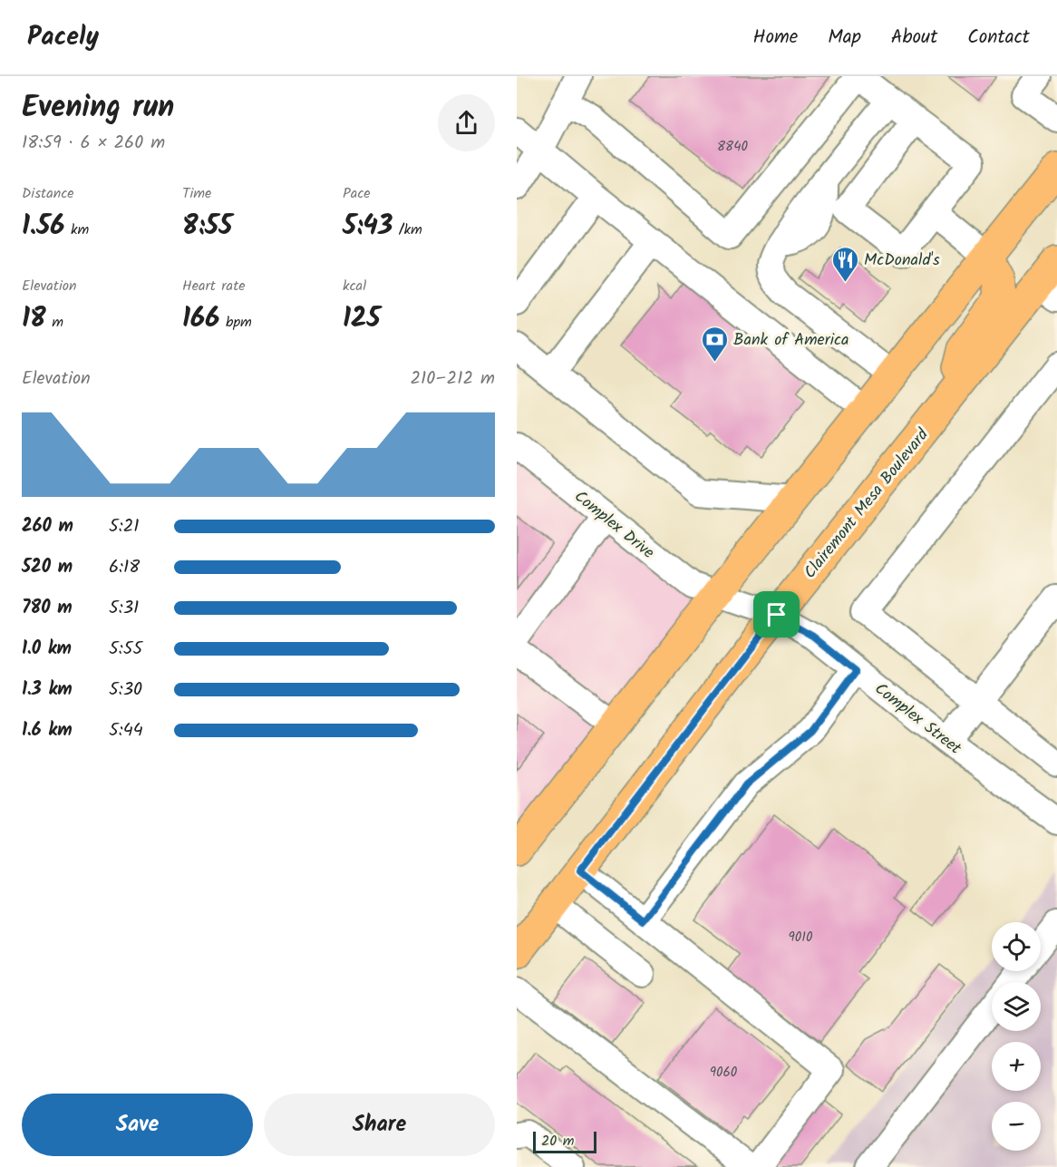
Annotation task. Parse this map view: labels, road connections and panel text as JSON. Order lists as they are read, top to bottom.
{
  "streets": {
    "main road": ["Clairemont Mesa Boulevard"],
    "street": ["Complex Drive", "Complex Street"]
  },
  "crossings": [
    ["Clairemont Mesa Boulevard", "Complex Street"],
    ["Complex Drive", "Complex Street"]
  ],
  "places": {
    "restaurant": ["McDonald's"],
    "bank": ["Bank of America"]
  },
  "house_numbers": ["8840", "9010", "9060"],
  "scale_bar": "20 m",
  "page": {
    "header": "Pacely",
    "nav": [
      "Home",
      "Map",
      "About",
      "Contact"
    ],
    "heading": ["Evening run", "18:59 · 6 × 260 m"],
    "stats": [
      ["Distance", "1.56 km"],
      ["Time", "8:55"],
      ["Pace", "5:43 /km"],
      ["Elevation", "18 m"],
      ["Heart rate", "166 bpm"],
      ["kcal", "125"]
    ],
    "chart": ["Elevation", "210–212 m"],
    "list": [
      {
        "name": "260 m",
        "note": "5:21"
      },
      {
        "name": "520 m",
        "note": "6:18"
      },
      {
        "name": "780 m",
        "note": "5:31"
      },
      {
        "name": "1.0 km",
        "note": "5:55"
      },
      {
        "name": "1.3 km",
        "note": "5:30"
      },
      {
        "name": "1.6 km",
        "note": "5:44"
      }
    ],
    "map_buttons": ["+", "−"],
    "buttons": ["Save", "Share"],
    "scale": "20 m"
  }
}
